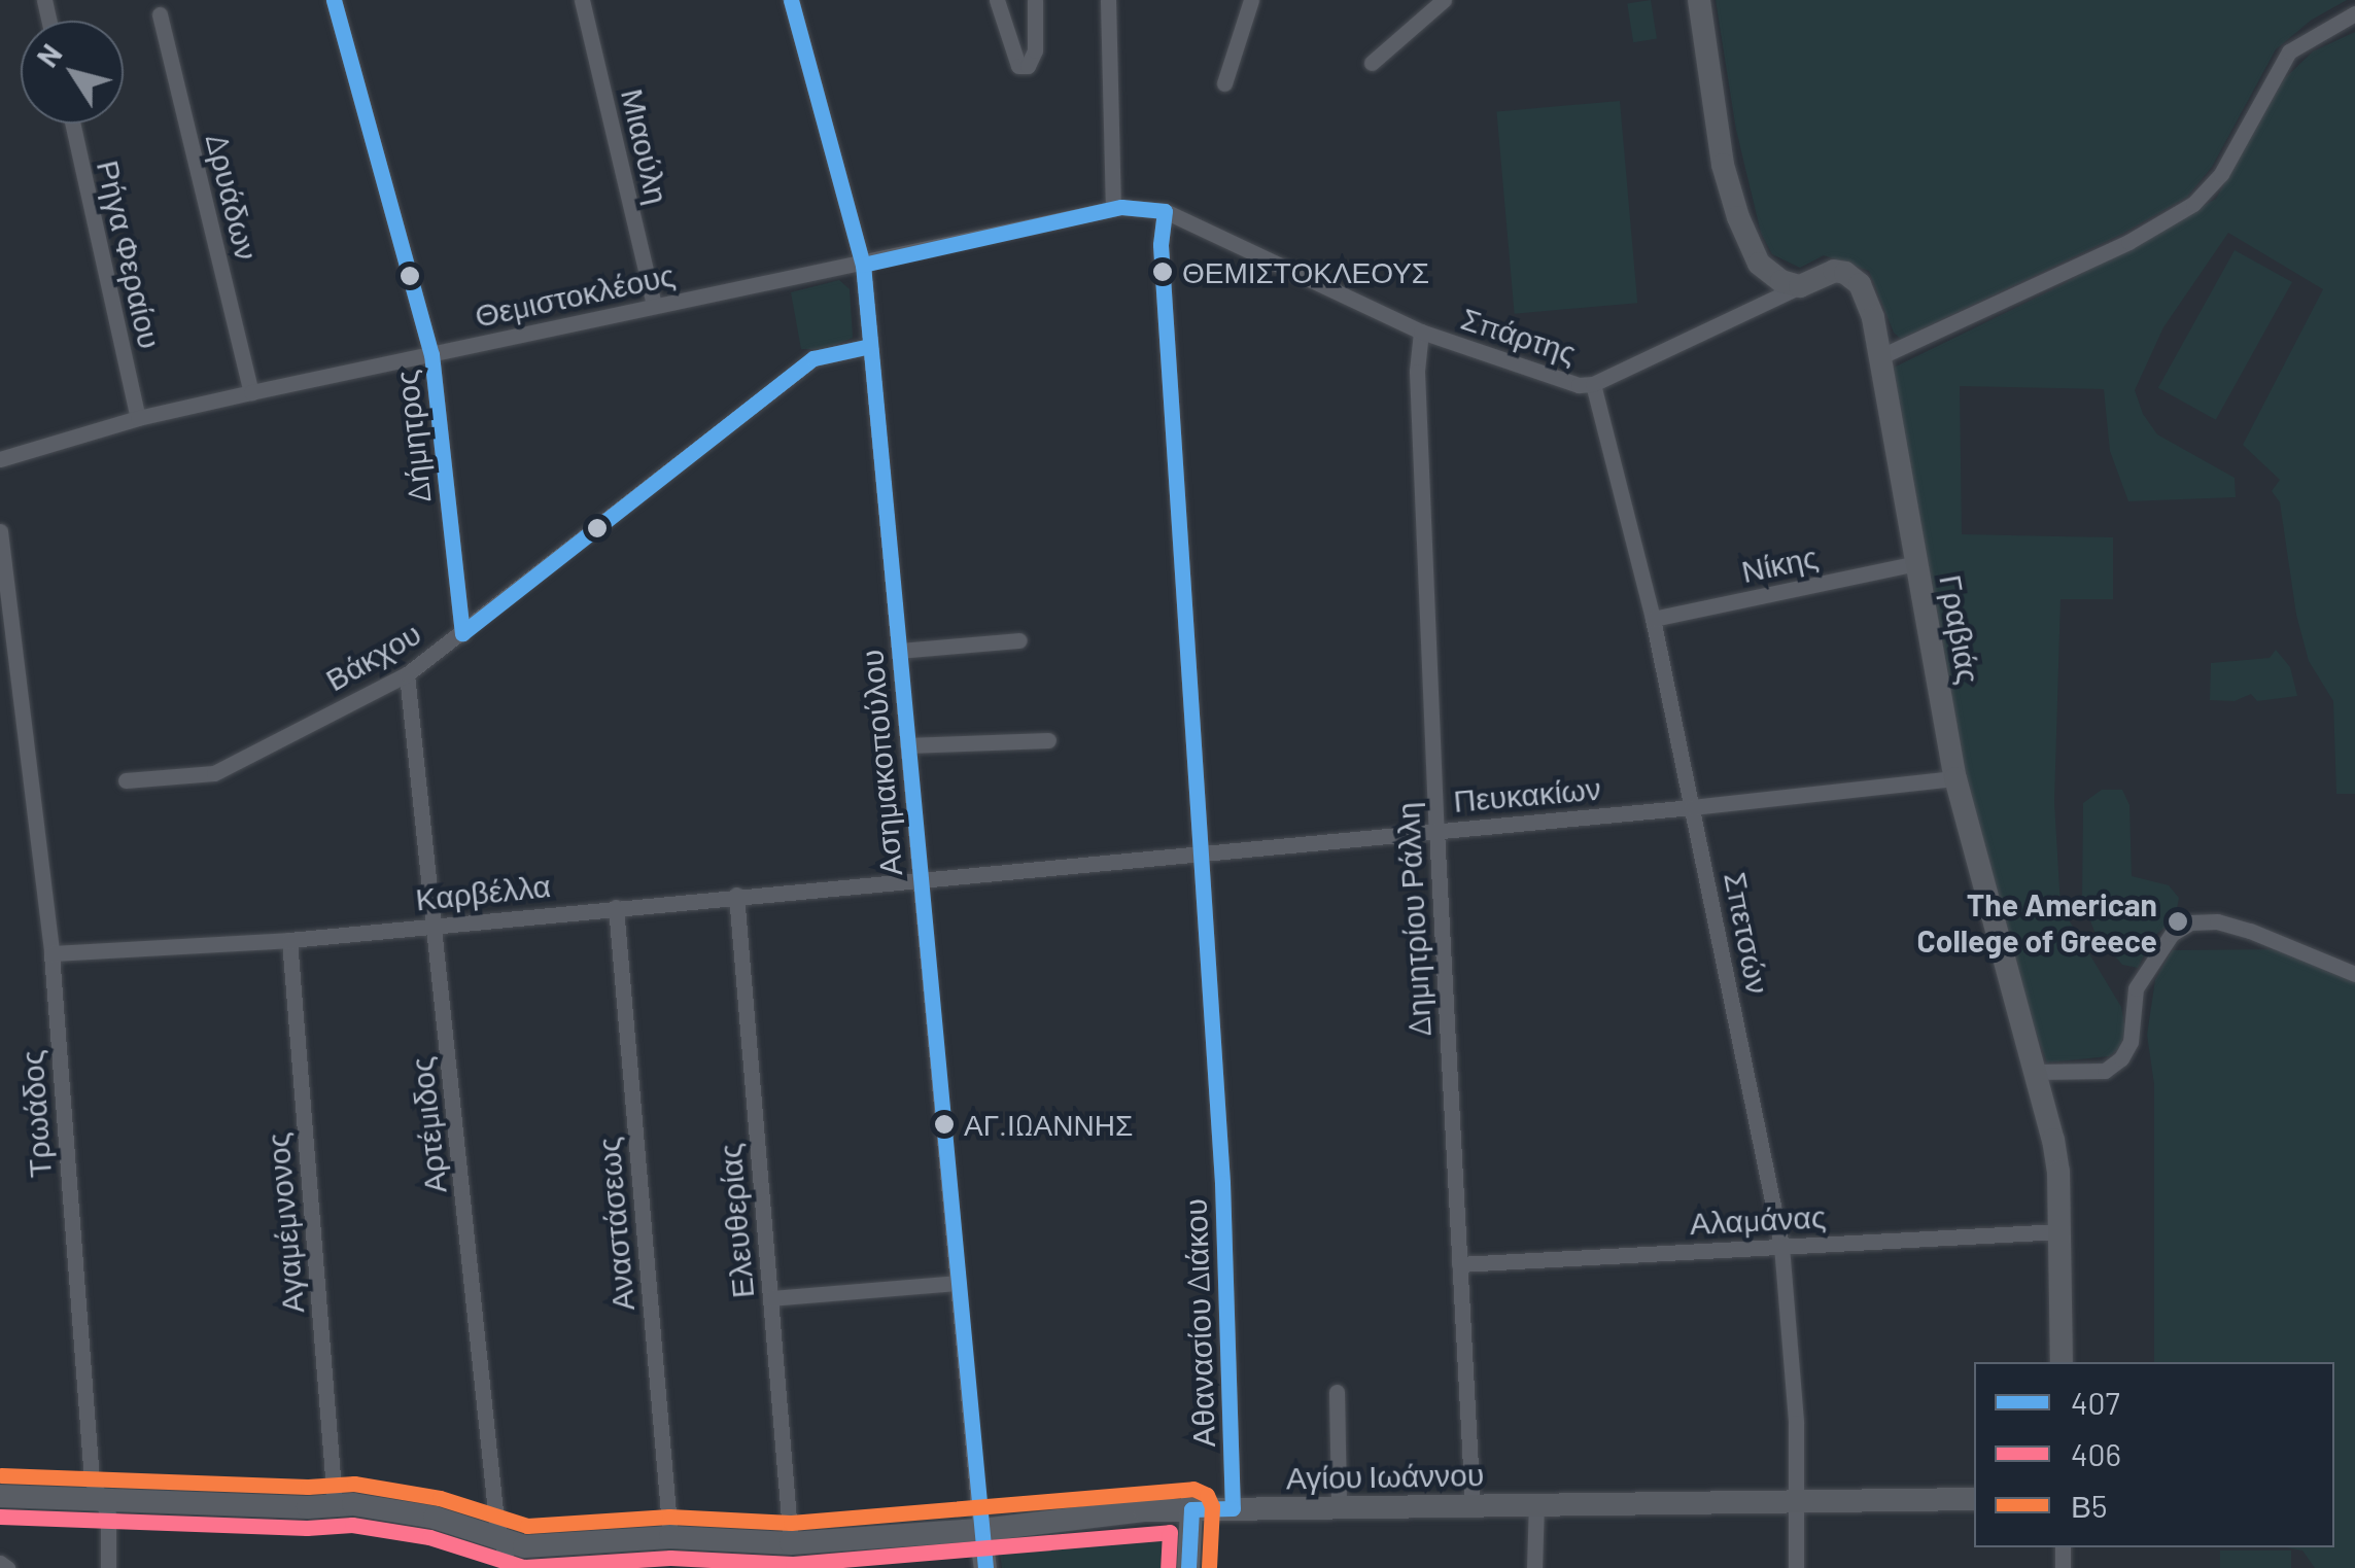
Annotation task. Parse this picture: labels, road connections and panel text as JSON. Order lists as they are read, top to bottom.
{
  "streets": {
    "street": [
      "Μιαούλη",
      "Δρυάδων",
      "Ρήγα Φεραίου",
      "Θεμιστοκλέους",
      "Σπάρτης",
      "Δήμητρος",
      "Νίκης",
      "Γραβιάς",
      "Βάκχου",
      "Ασημακοπούλου",
      "Πευκακίων",
      "Καρβέλλα",
      "Δημητρίου Ράλλη",
      "Σπετσών",
      "Τρωάδος",
      "Αρτέμιδος",
      "Αλαμάνας",
      "Ελευθερίας",
      "Αγαμέμνονος",
      "Αναστάσεως",
      "Αθανασίου Διάκου",
      "Αγίου Ιωάννου"
    ]
  },
  "crossings": [
    ["Μιαούλη", "Θεμιστοκλέους"],
    ["Δρυάδων", "Θεμιστοκλέους"],
    ["Ρήγα Φεραίου", "Θεμιστοκλέους"],
    ["Θεμιστοκλέους", "Σπάρτης"],
    ["Θεμιστοκλέους", "Δήμητρος"],
    ["Θεμιστοκλέους", "Ασημακοπούλου"],
    ["Θεμιστοκλέους", "Αθανασίου Διάκου"],
    ["Σπάρτης", "Γραβιάς"],
    ["Σπάρτης", "Δημητρίου Ράλλη"],
    ["Σπάρτης", "Σπετσών"],
    ["Σπάρτης", "Αθανασίου Διάκου"],
    ["Δήμητρος", "Βάκχου"],
    ["Νίκης", "Γραβιάς"],
    ["Νίκης", "Σπετσών"],
    ["Γραβιάς", "Πευκακίων"],
    ["Γραβιάς", "Αλαμάνας"],
    ["Βάκχου", "Ασημακοπούλου"],
    ["Βάκχου", "Αρτέμιδος"],
    ["Ασημακοπούλου", "Πευκακίων"],
    ["Ασημακοπούλου", "Καρβέλλα"],
    ["Ασημακοπούλου", "Αγίου Ιωάννου"],
    ["Πευκακίων", "Καρβέλλα"],
    ["Πευκακίων", "Δημητρίου Ράλλη"],
    ["Πευκακίων", "Σπετσών"],
    ["Πευκακίων", "Αθανασίου Διάκου"],
    ["Καρβέλλα", "Τρωάδος"],
    ["Καρβέλλα", "Αρτέμιδος"],
    ["Καρβέλλα", "Ελευθερίας"],
    ["Καρβέλλα", "Αγαμέμνονος"],
    ["Καρβέλλα", "Αναστάσεως"],
    ["Δημητρίου Ράλλη", "Αλαμάνας"],
    ["Δημητρίου Ράλλη", "Αγίου Ιωάννου"],
    ["Σπετσών", "Αλαμάνας"],
    ["Σπετσών", "Αγίου Ιωάννου"],
    ["Τρωάδος", "Αγίου Ιωάννου"],
    ["Αρτέμιδος", "Αγίου Ιωάννου"],
    ["Ελευθερίας", "Αγίου Ιωάννου"],
    ["Αγαμέμνονος", "Αγίου Ιωάννου"],
    ["Αναστάσεως", "Αγίου Ιωάννου"],
    ["Αθανασίου Διάκου", "Αγίου Ιωάννου"]
  ],
  "places": ["ΘΕΜΙΣΤΟΚΛΕΟΥΣ", "The American College of Greece", "ΑΓ.ΙΩΑΝΝΗΣ"],
  "lines": ["transit line 407", "transit line Β5", "transit line 406"],
  "legend": ["407", "406", "Β5"],
  "north": "top left"
}
